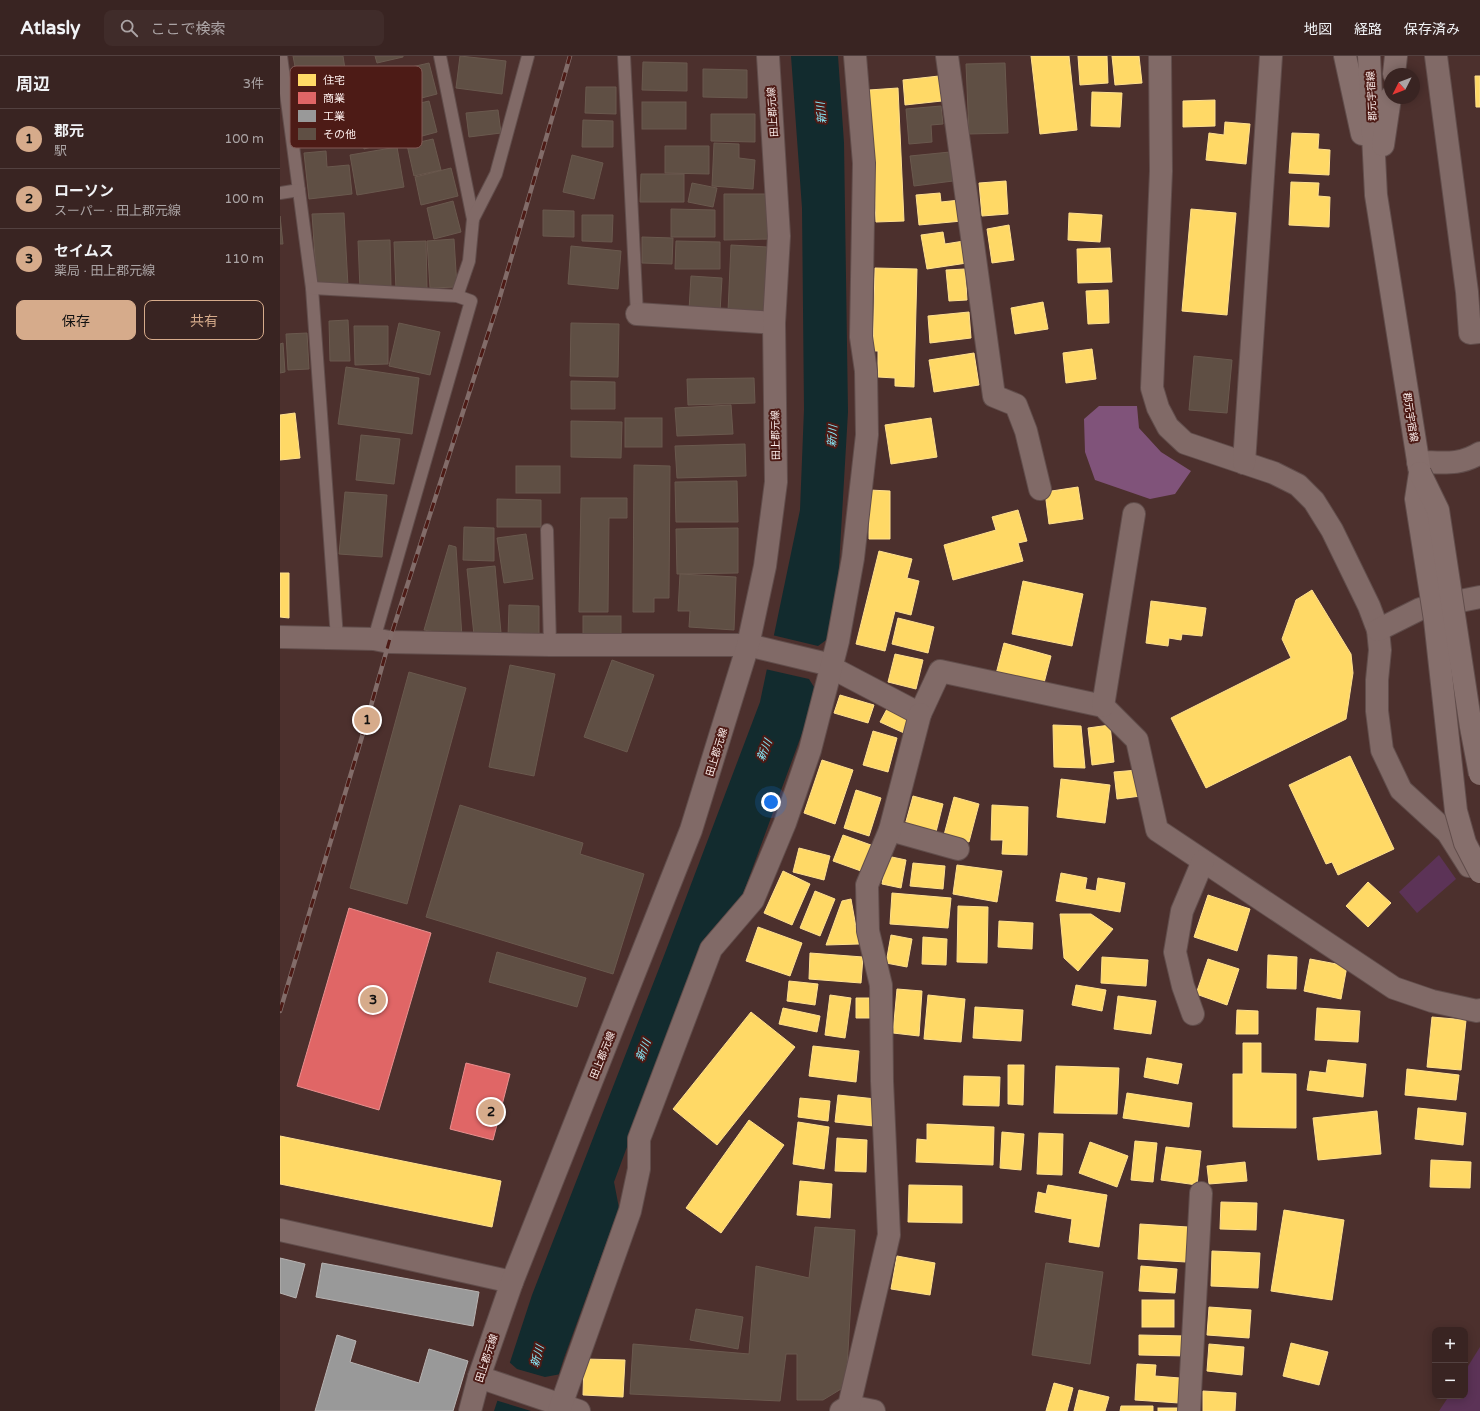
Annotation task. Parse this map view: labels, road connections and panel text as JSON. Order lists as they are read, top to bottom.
{
  "streets": {
    "street": ["郡元宇宿線", "田上郡元線"]
  },
  "water": ["新川"],
  "legend": [
    "住宅",
    "商業",
    "工業",
    "その他"
  ],
  "north": "bottom left",
  "page": {
    "header": "Atlasly",
    "search": "ここで検索",
    "nav": ["地図", "経路", "保存済み"],
    "heading": ["周辺", "3件"],
    "list": [
      {
        "mark": "1",
        "name": "郡元",
        "note": "駅",
        "value": "100 m"
      },
      {
        "mark": "2",
        "name": "ローソン",
        "note": "スーパー · 田上郡元線",
        "value": "100 m"
      },
      {
        "mark": "3",
        "name": "セイムス",
        "note": "薬局 · 田上郡元線",
        "value": "110 m"
      }
    ],
    "buttons": ["保存", "共有"],
    "pins": ["1", "3", "2"],
    "map_buttons": ["+", "−"]
  }
}
